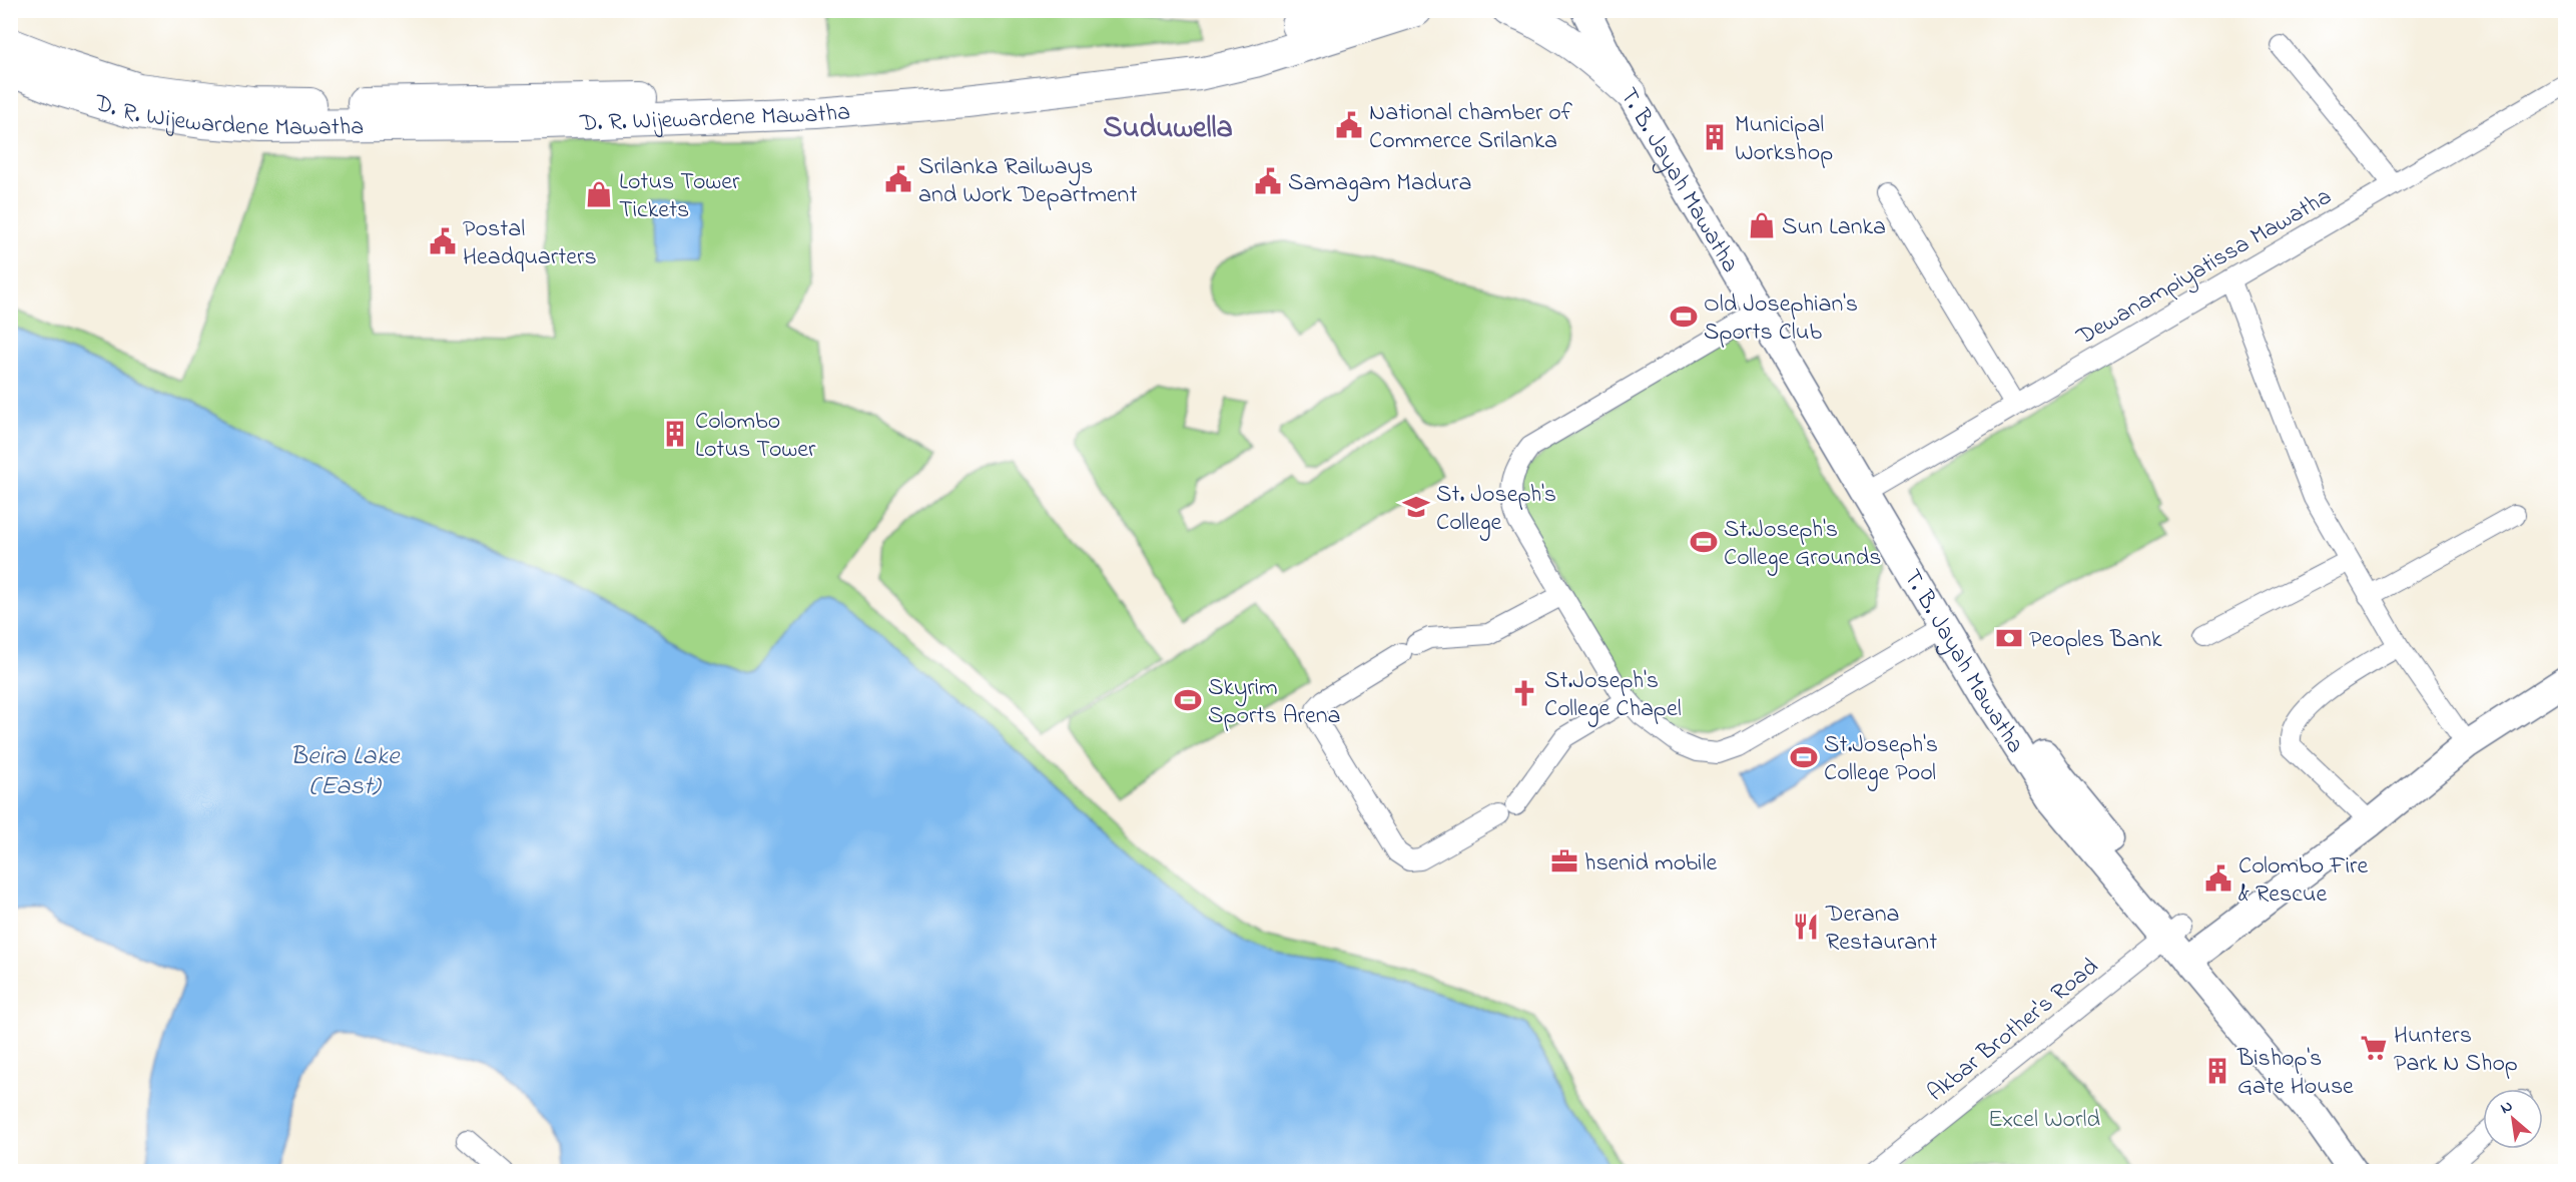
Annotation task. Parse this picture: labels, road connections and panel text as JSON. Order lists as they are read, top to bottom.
{
  "streets": {
    "main road": ["D. R. Wijewardene Mawatha", "T. B. Jayah Mawatha"],
    "street": ["Dewanampiyatissa Mawatha", "Akbar Brother's Road"]
  },
  "crossings": [
    ["T. B. Jayah Mawatha", "Dewanampiyatissa Mawatha"],
    ["T. B. Jayah Mawatha", "Akbar Brother's Road"]
  ],
  "districts": ["Suduwella"],
  "water": ["Beira Lake (East)"],
  "parks": ["Excel World"],
  "places": {
    "public building": [
      "National chamber of Commerce Srilanka",
      "Srilanka Railways and Work Department",
      "Samagam Madura",
      "Postal Headquarters",
      "Colombo Fire & Rescue"
    ],
    "building": ["Municipal Workshop", "Colombo Lotus Tower", "Bishop's Gate House"],
    "shop": ["Lotus Tower Tickets", "Sun Lanka"],
    "sports": [
      "Old Josephian's Sports Club",
      "St.Joseph's College Grounds",
      "Skyrim Sports Arena",
      "St.Joseph's College Pool"
    ],
    "school or university": ["St. Joseph's College"],
    "bank": ["Peoples Bank"],
    "church": ["St.Joseph's College Chapel"],
    "office": ["hsenid mobile"],
    "restaurant": ["Derana Restaurant"],
    "supermarket": ["Hunters Park N Shop"]
  },
  "north": "top left"
}
